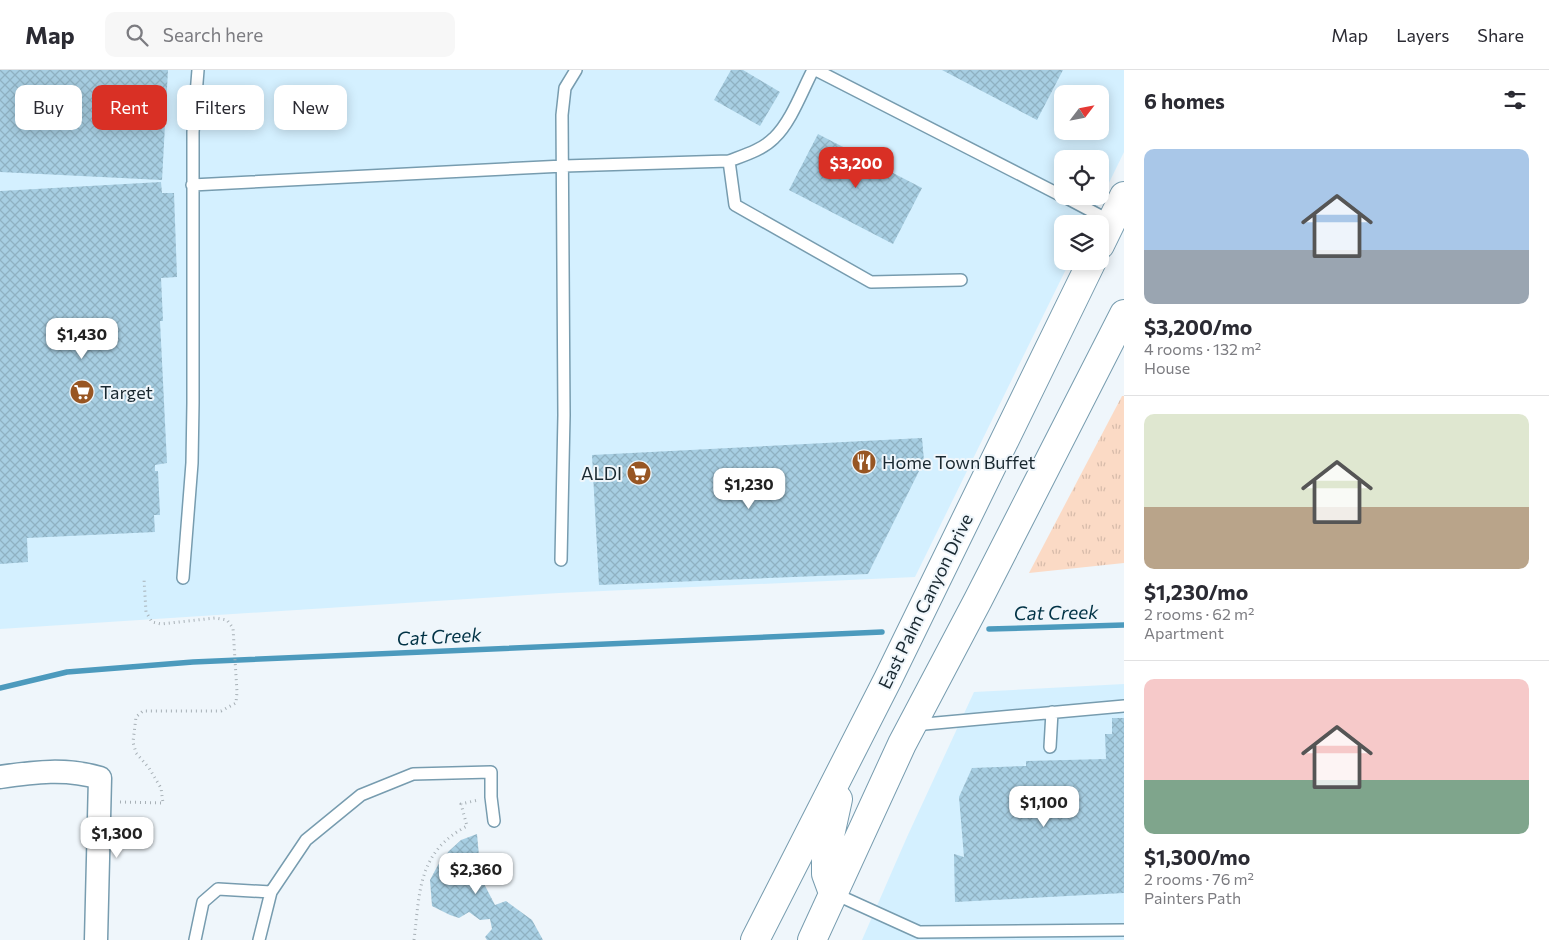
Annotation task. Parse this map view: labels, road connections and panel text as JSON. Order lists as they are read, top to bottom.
{
  "streets": {
    "main road": ["East Palm Canyon Drive"]
  },
  "water": ["Cat Creek"],
  "places": {
    "supermarket": ["Target", "ALDI"],
    "restaurant": ["Home Town Buffet"]
  },
  "north": "top right",
  "page": {
    "header": "Map",
    "search": "Search here",
    "nav": ["Map", "Layers", "Share"],
    "heading": "6 homes",
    "chip": [
      "Buy",
      "Rent",
      "Filters",
      "New"
    ],
    "list": [
      {
        "name": "$3,200/mo",
        "note": "4 rooms · 132 m² · House"
      },
      {
        "name": "$1,230/mo",
        "note": "2 rooms · 62 m² · Apartment"
      },
      {
        "name": "$1,300/mo",
        "note": "2 rooms · 76 m² · Painters Path"
      }
    ],
    "price": [
      "$3,200",
      "$1,430",
      "$1,230",
      "$1,100",
      "$1,300",
      "$2,360"
    ]
  }
}
